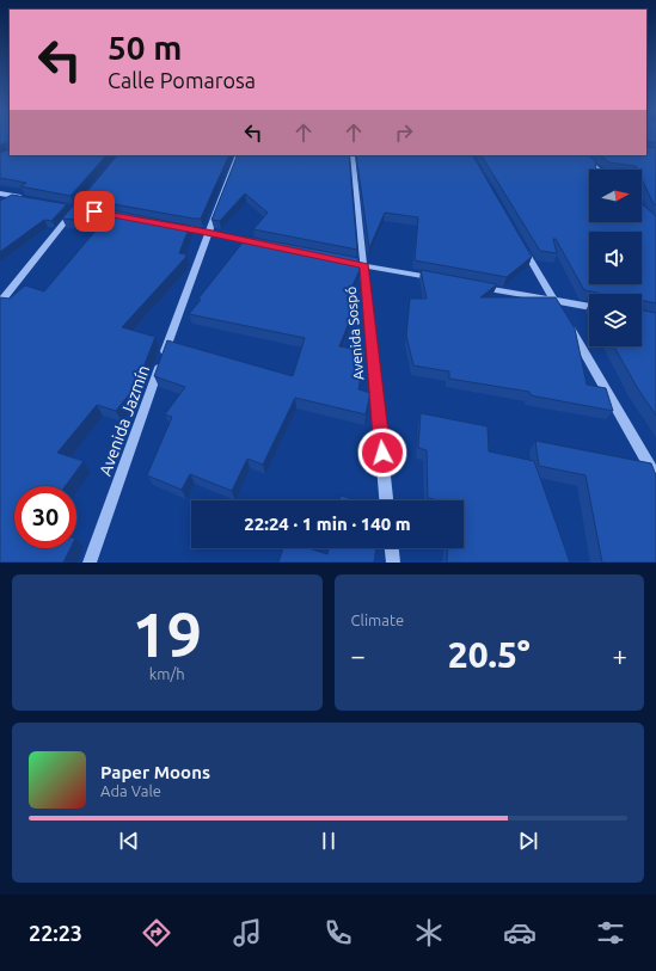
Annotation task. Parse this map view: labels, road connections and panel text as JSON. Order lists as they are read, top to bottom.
{
  "streets": {
    "street": ["Avenida Sospó", "Avenida Jazmín"]
  },
  "north": "right",
  "page": {
    "turn": ["50 m", "Calle Pomarosa"],
    "limit": "30",
    "trip": "22:24 · 1 min · 140 m",
    "tile": [
      ["19", "km/h"],
      "Climate"
    ],
    "heat": ["−", "20.5°", "+"],
    "song": ["Paper Moons", "Ada Vale"],
    "tabs": "22:23"
  }
}
